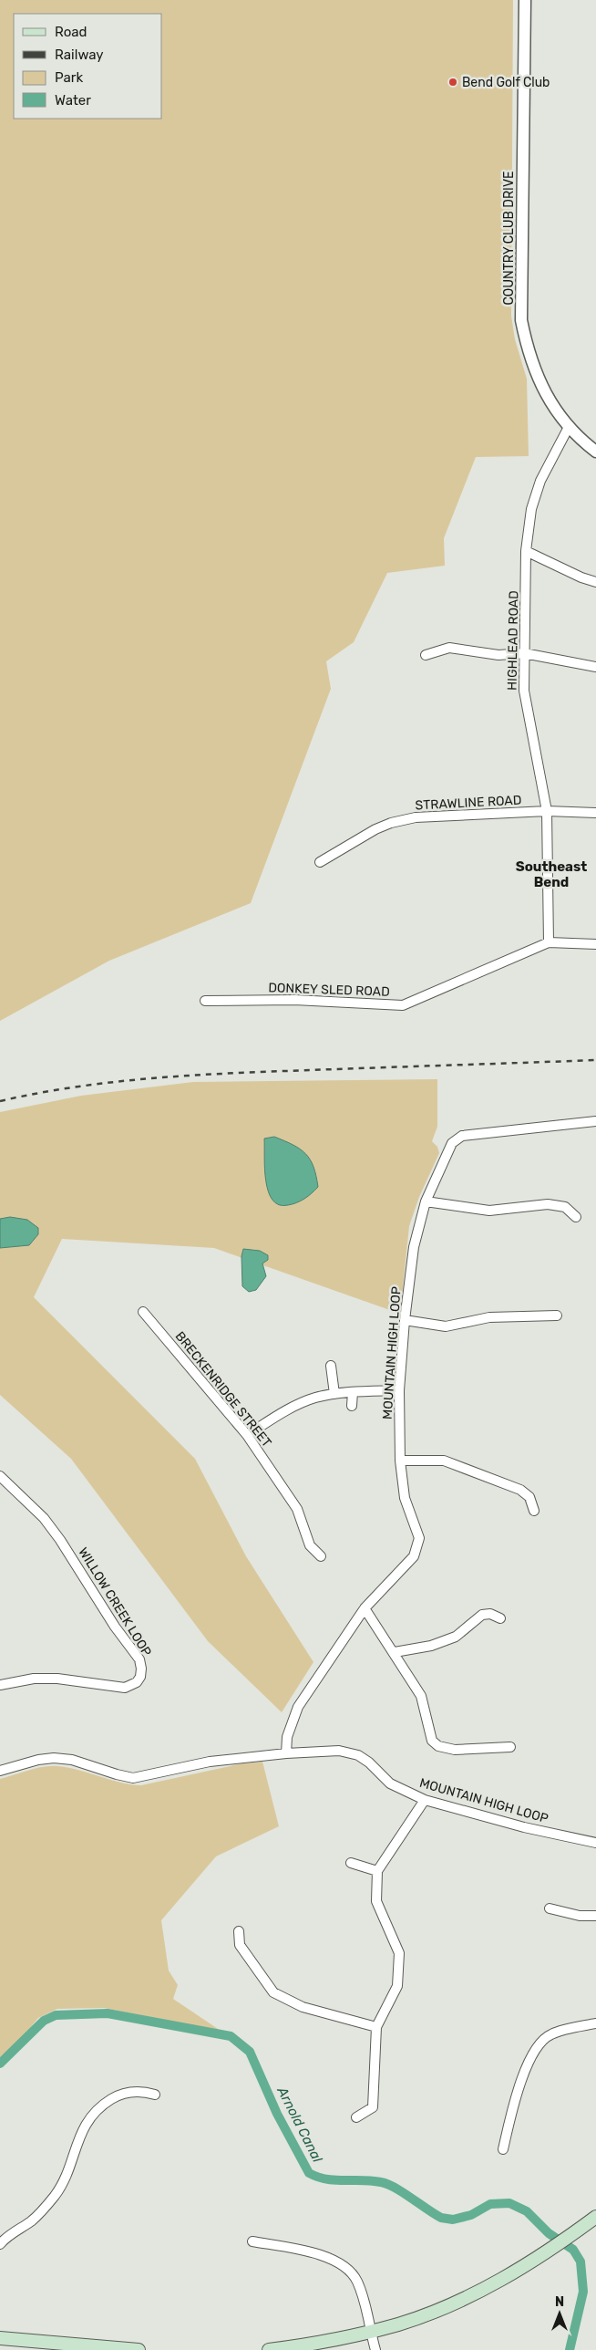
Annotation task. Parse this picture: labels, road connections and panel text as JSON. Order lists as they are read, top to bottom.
{
  "streets": {
    "street": [
      "COUNTRY CLUB DRIVE",
      "HIGHLEAD ROAD",
      "STRAWLINE ROAD",
      "DONKEY SLED ROAD",
      "MOUNTAIN HIGH LOOP",
      "BRECKENRIDGE STREET",
      "WILLOW CREEK LOOP"
    ]
  },
  "crossings": [
    ["COUNTRY CLUB DRIVE", "HIGHLEAD ROAD"],
    ["HIGHLEAD ROAD", "STRAWLINE ROAD"],
    ["HIGHLEAD ROAD", "DONKEY SLED ROAD"]
  ],
  "districts": ["Southeast Bend"],
  "water": ["Arnold Canal"],
  "places": ["Bend Golf Club"],
  "legend": [
    "Road",
    "Railway",
    "Park",
    "Water"
  ],
  "north": "top"
}
